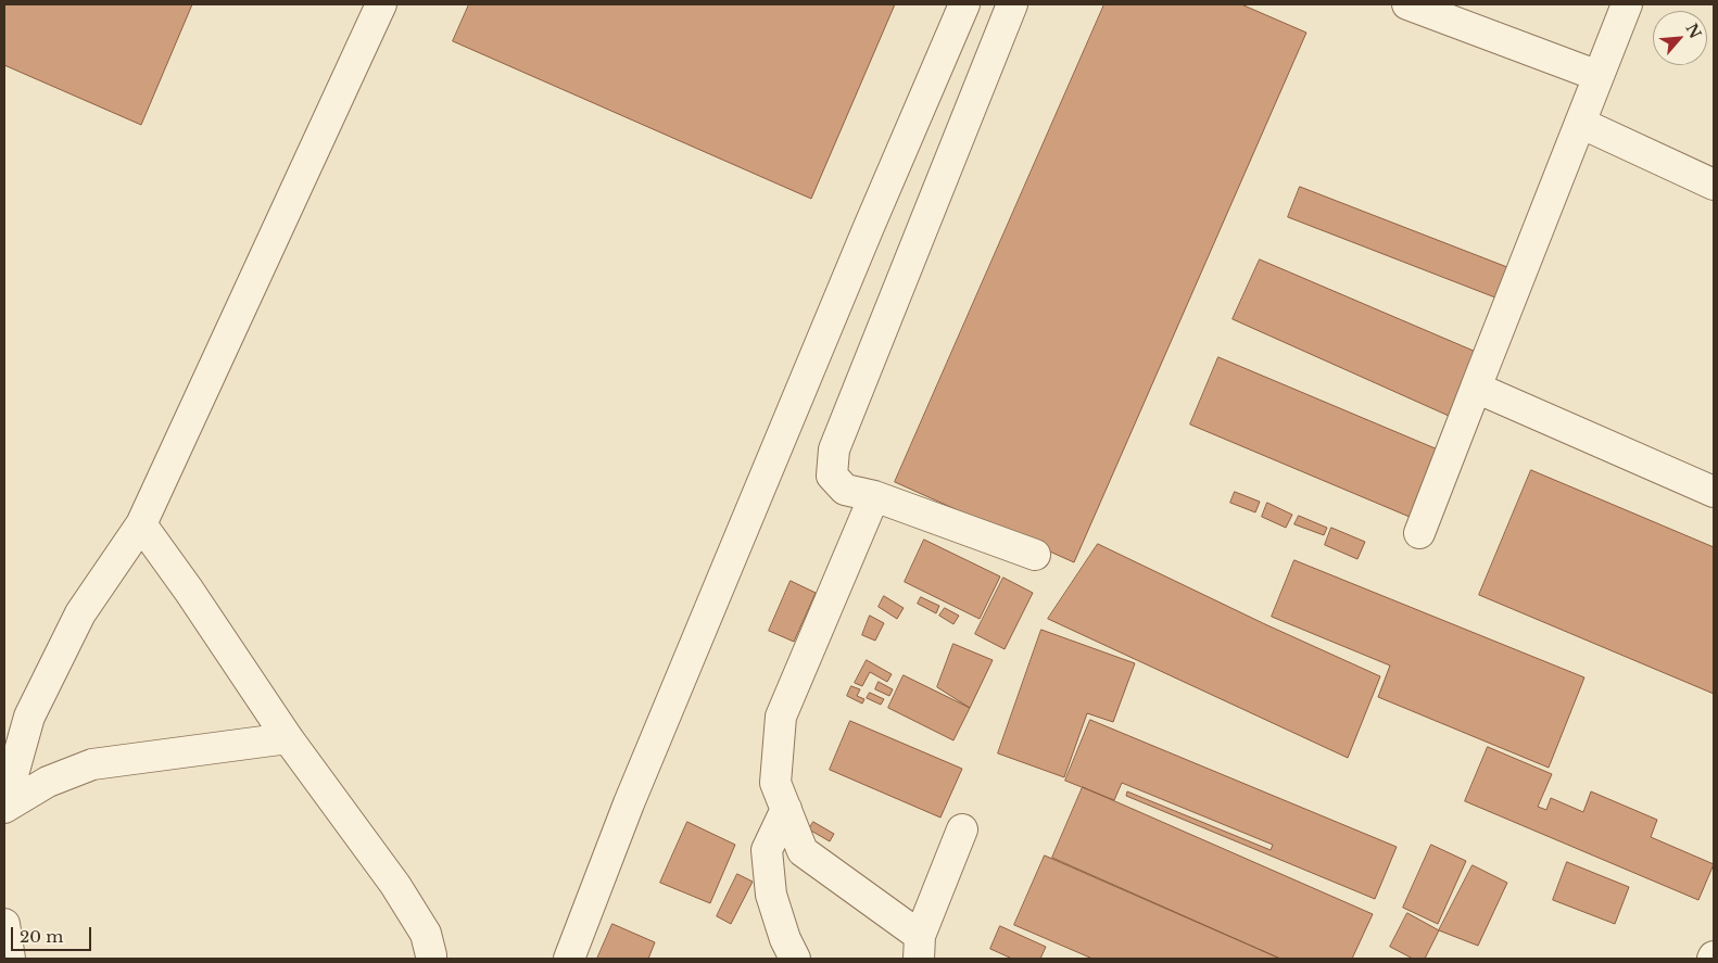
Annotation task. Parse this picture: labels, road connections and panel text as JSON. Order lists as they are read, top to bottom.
{
  "scale_bar": "20 m",
  "north": "top right"
}
